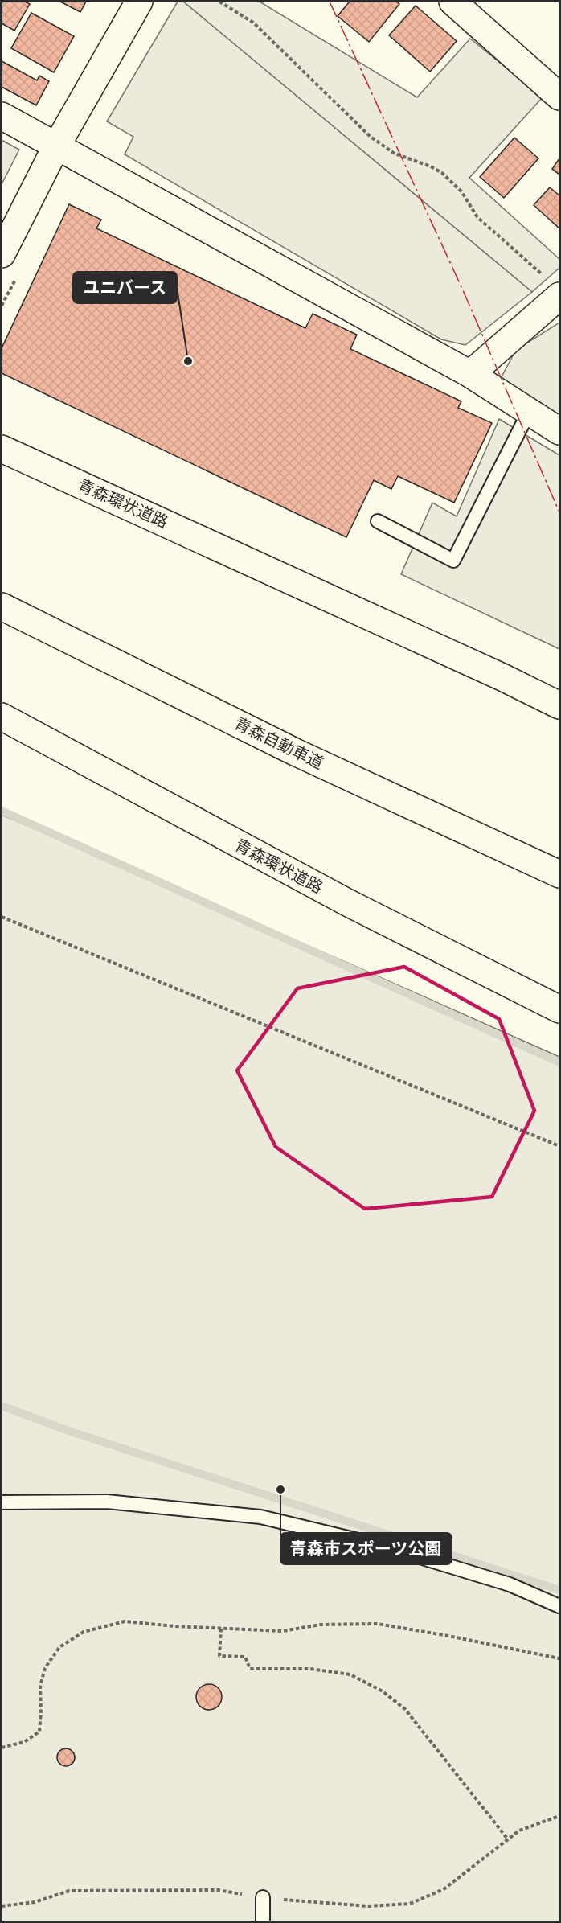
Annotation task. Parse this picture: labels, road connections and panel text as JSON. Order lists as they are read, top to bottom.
{
  "streets": {
    "main road": ["青森環状道路", "青森自動車道"]
  },
  "places": ["ユニバース", "青森市スポーツ公園"]
}
